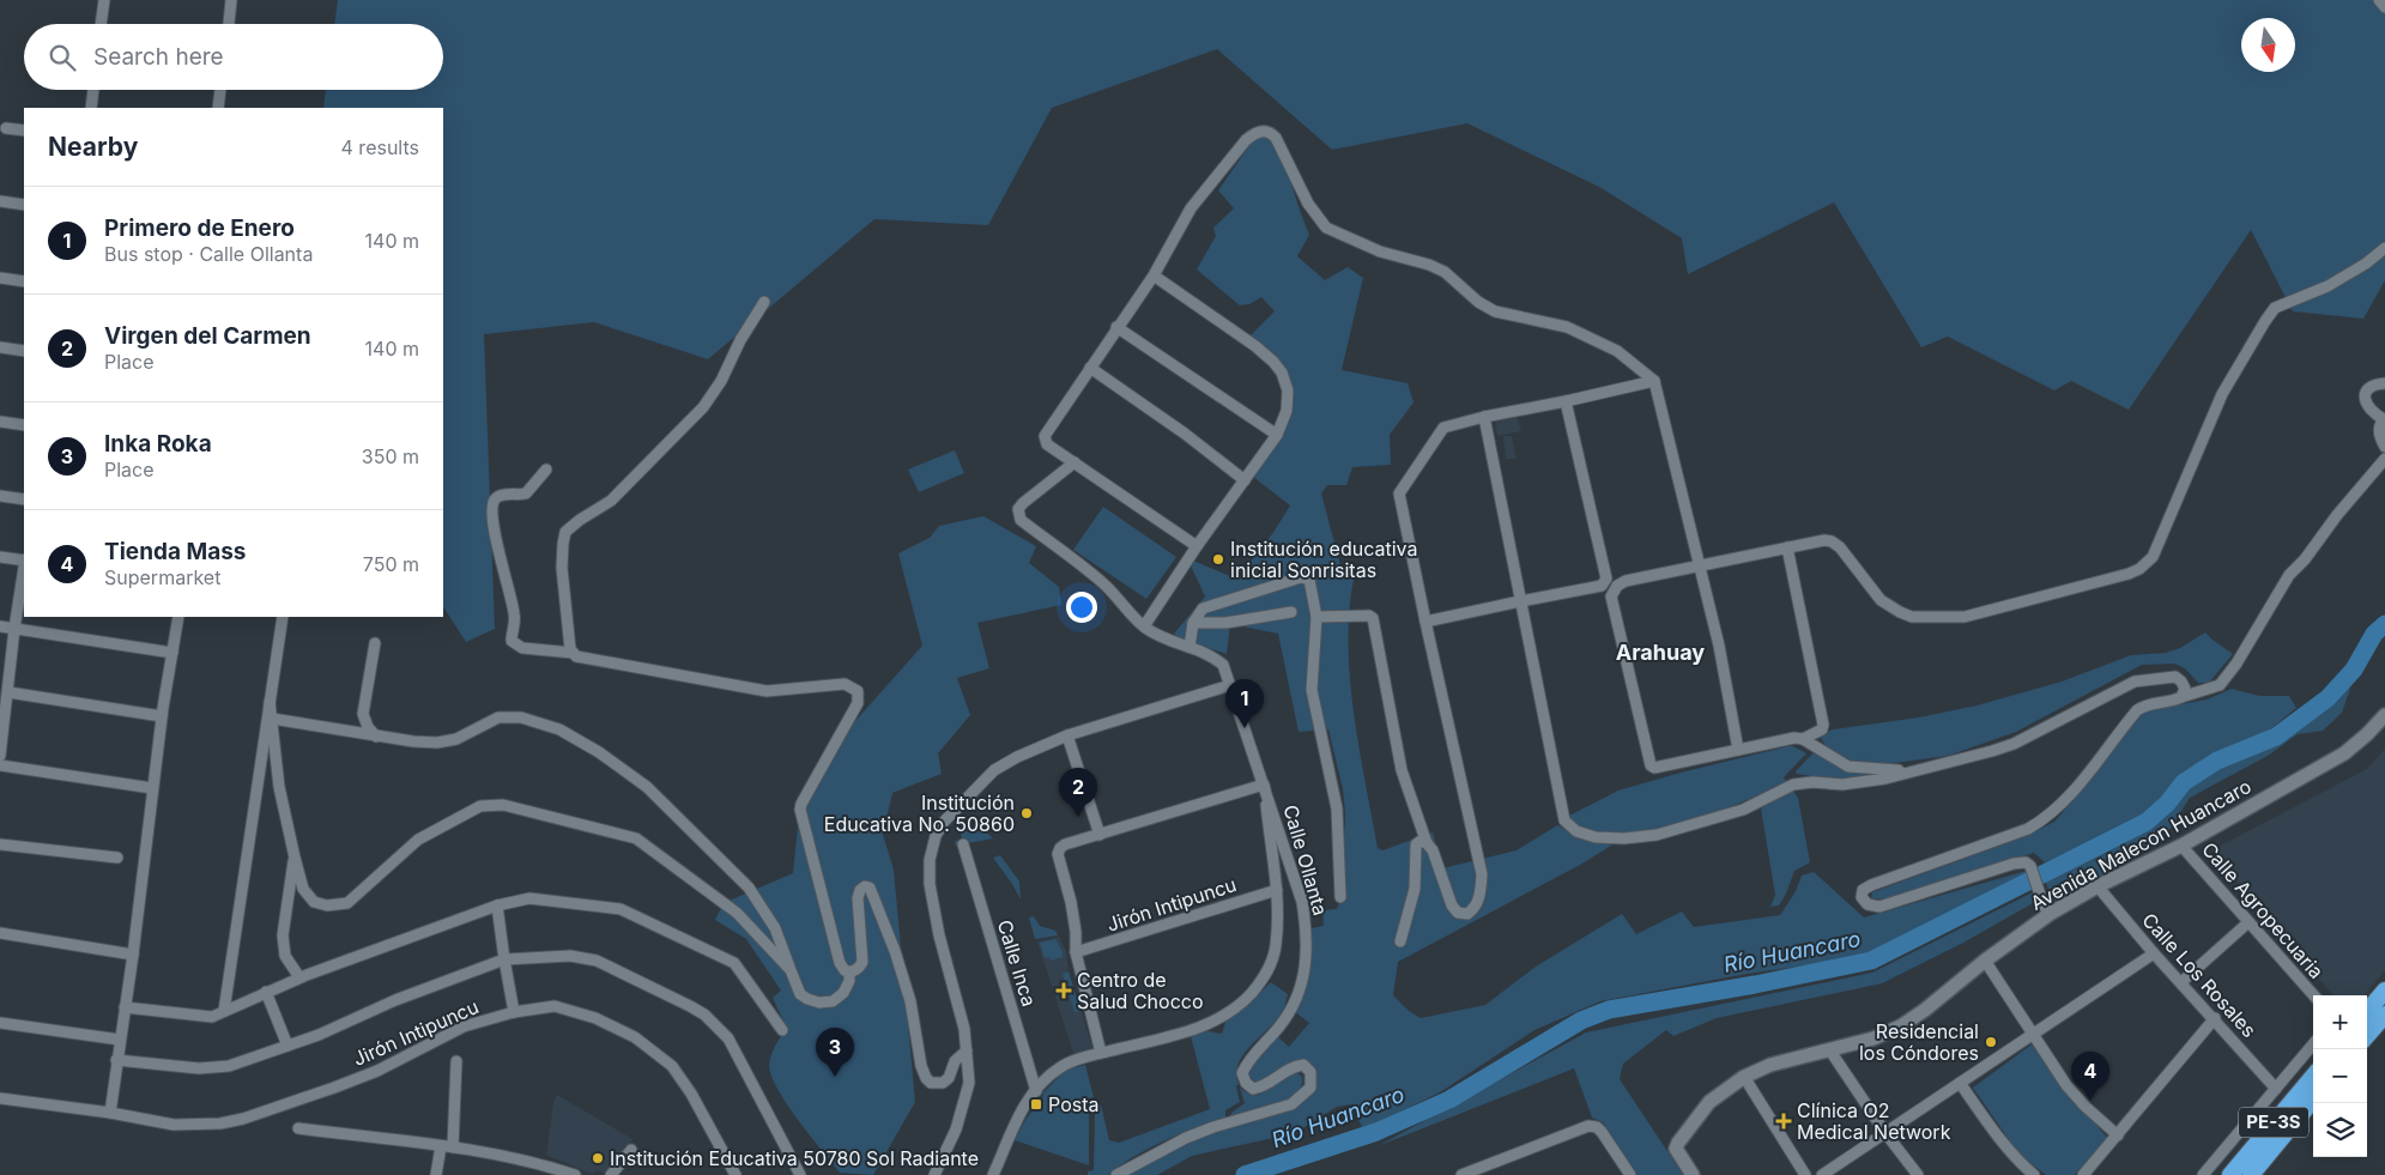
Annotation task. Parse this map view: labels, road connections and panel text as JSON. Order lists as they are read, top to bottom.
{
  "streets": {
    "highway": ["PE-3S"],
    "street": [
      "Avenida Malecon Huancaro",
      "Calle Ollanta",
      "Jirón Intipuncu",
      "Calle Agropecuaria",
      "Calle Inca",
      "Calle Los Rosales"
    ]
  },
  "crossings": [
    ["Avenida Malecon Huancaro", "Calle Agropecuaria"],
    ["Avenida Malecon Huancaro", "Calle Los Rosales"]
  ],
  "districts": ["Arahuay"],
  "water": ["Río Huancaro"],
  "places": {
    "other": [
      "Institución educativa inicial Sonrisitas",
      "Institución Educativa No. 50860",
      "Residencial los Cóndores",
      "Institución Educativa 50780 Sol Radiante"
    ],
    "health": ["Centro de Salud Chocco", "Clínica O2 Medical Network"],
    "transit": ["Posta"]
  },
  "north": "bottom",
  "page": {
    "search": "Search here",
    "heading": ["Nearby", "4 results"],
    "list": [
      {
        "mark": "1",
        "name": "Primero de Enero",
        "note": "Bus stop · Calle Ollanta",
        "value": "140 m"
      },
      {
        "mark": "2",
        "name": "Virgen del Carmen",
        "note": "Place",
        "value": "140 m"
      },
      {
        "mark": "3",
        "name": "Inka Roka",
        "note": "Place",
        "value": "350 m"
      },
      {
        "mark": "4",
        "name": "Tienda Mass",
        "note": "Supermarket",
        "value": "750 m"
      }
    ],
    "pins": [
      "1",
      "2",
      "3",
      "4"
    ],
    "map_buttons": ["+", "−"]
  }
}
